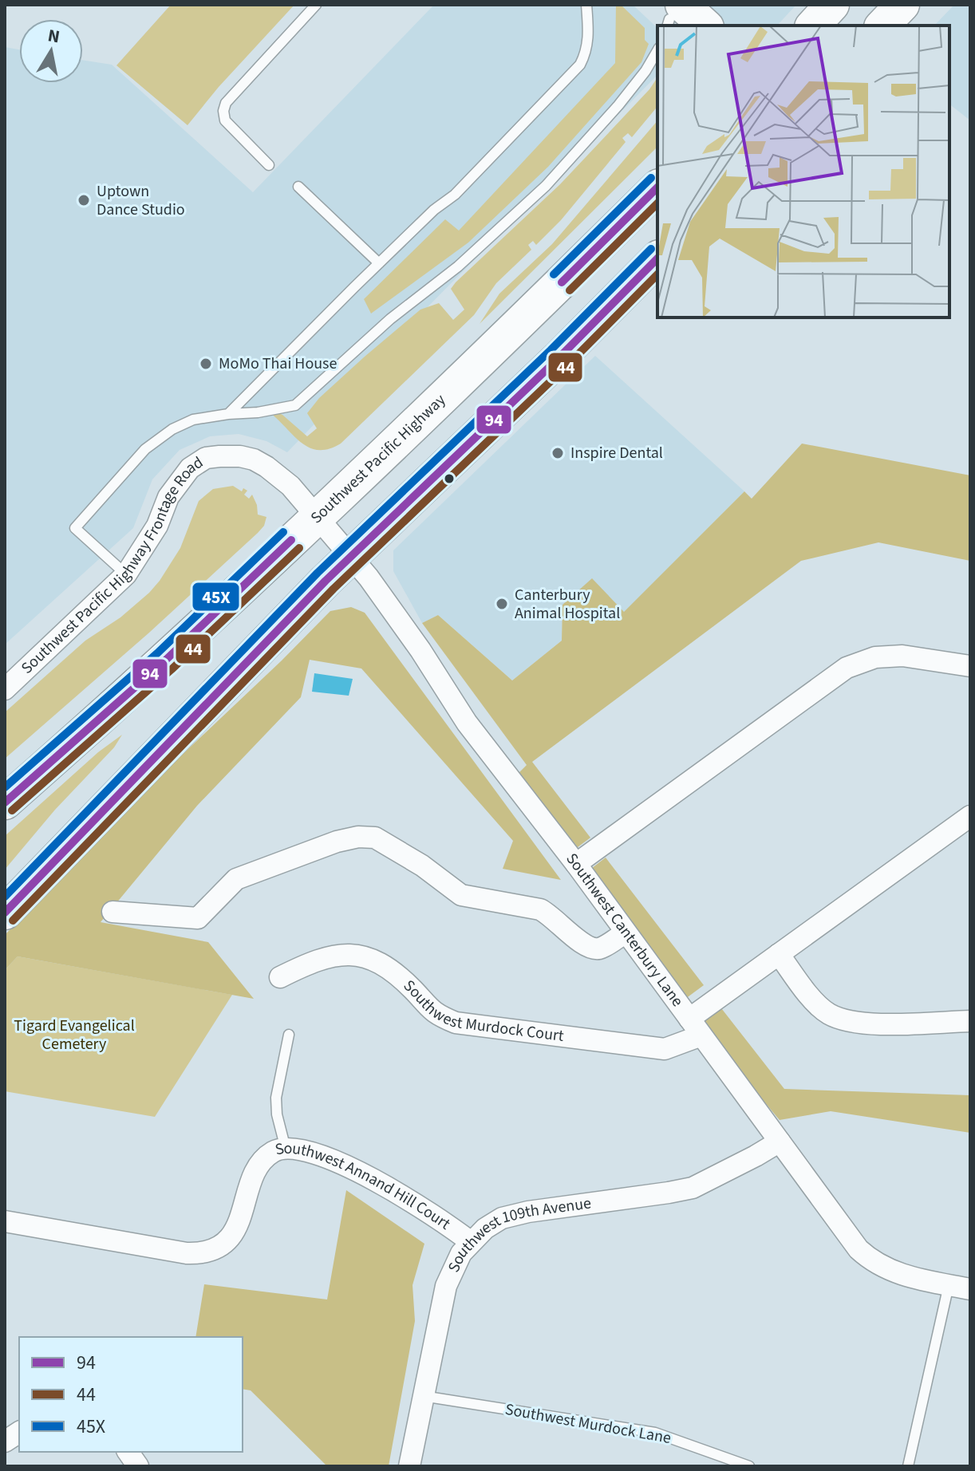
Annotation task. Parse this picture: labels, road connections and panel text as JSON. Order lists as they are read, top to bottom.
{
  "streets": {
    "highway": ["Southwest Pacific Highway"],
    "street": [
      "Southwest Pacific Highway Frontage Road",
      "Southwest Canterbury Lane",
      "Southwest Murdock Court",
      "Southwest Annand Hill Court",
      "Southwest 109th Avenue"
    ],
    "lane": ["Southwest Murdock Lane"]
  },
  "crossings": [
    ["Southwest Pacific Highway", "Southwest Pacific Highway Frontage Road"],
    ["Southwest Pacific Highway", "Southwest Canterbury Lane"],
    ["Southwest Pacific Highway Frontage Road", "Southwest Canterbury Lane"],
    ["Southwest Canterbury Lane", "Southwest Murdock Court"],
    ["Southwest Canterbury Lane", "Southwest 109th Avenue"],
    ["Southwest Annand Hill Court", "Southwest 109th Avenue"],
    ["Southwest 109th Avenue", "Southwest Murdock Lane"]
  ],
  "parks": ["Tigard Evangelical Cemetery"],
  "places": [
    "Uptown Dance Studio",
    "MoMo Thai House",
    "Inspire Dental",
    "Canterbury Animal Hospital"
  ],
  "lines": ["transit line 45X", "transit line 94", "transit line 44"],
  "legend": ["94", "44", "45X"],
  "north": "top"
}
